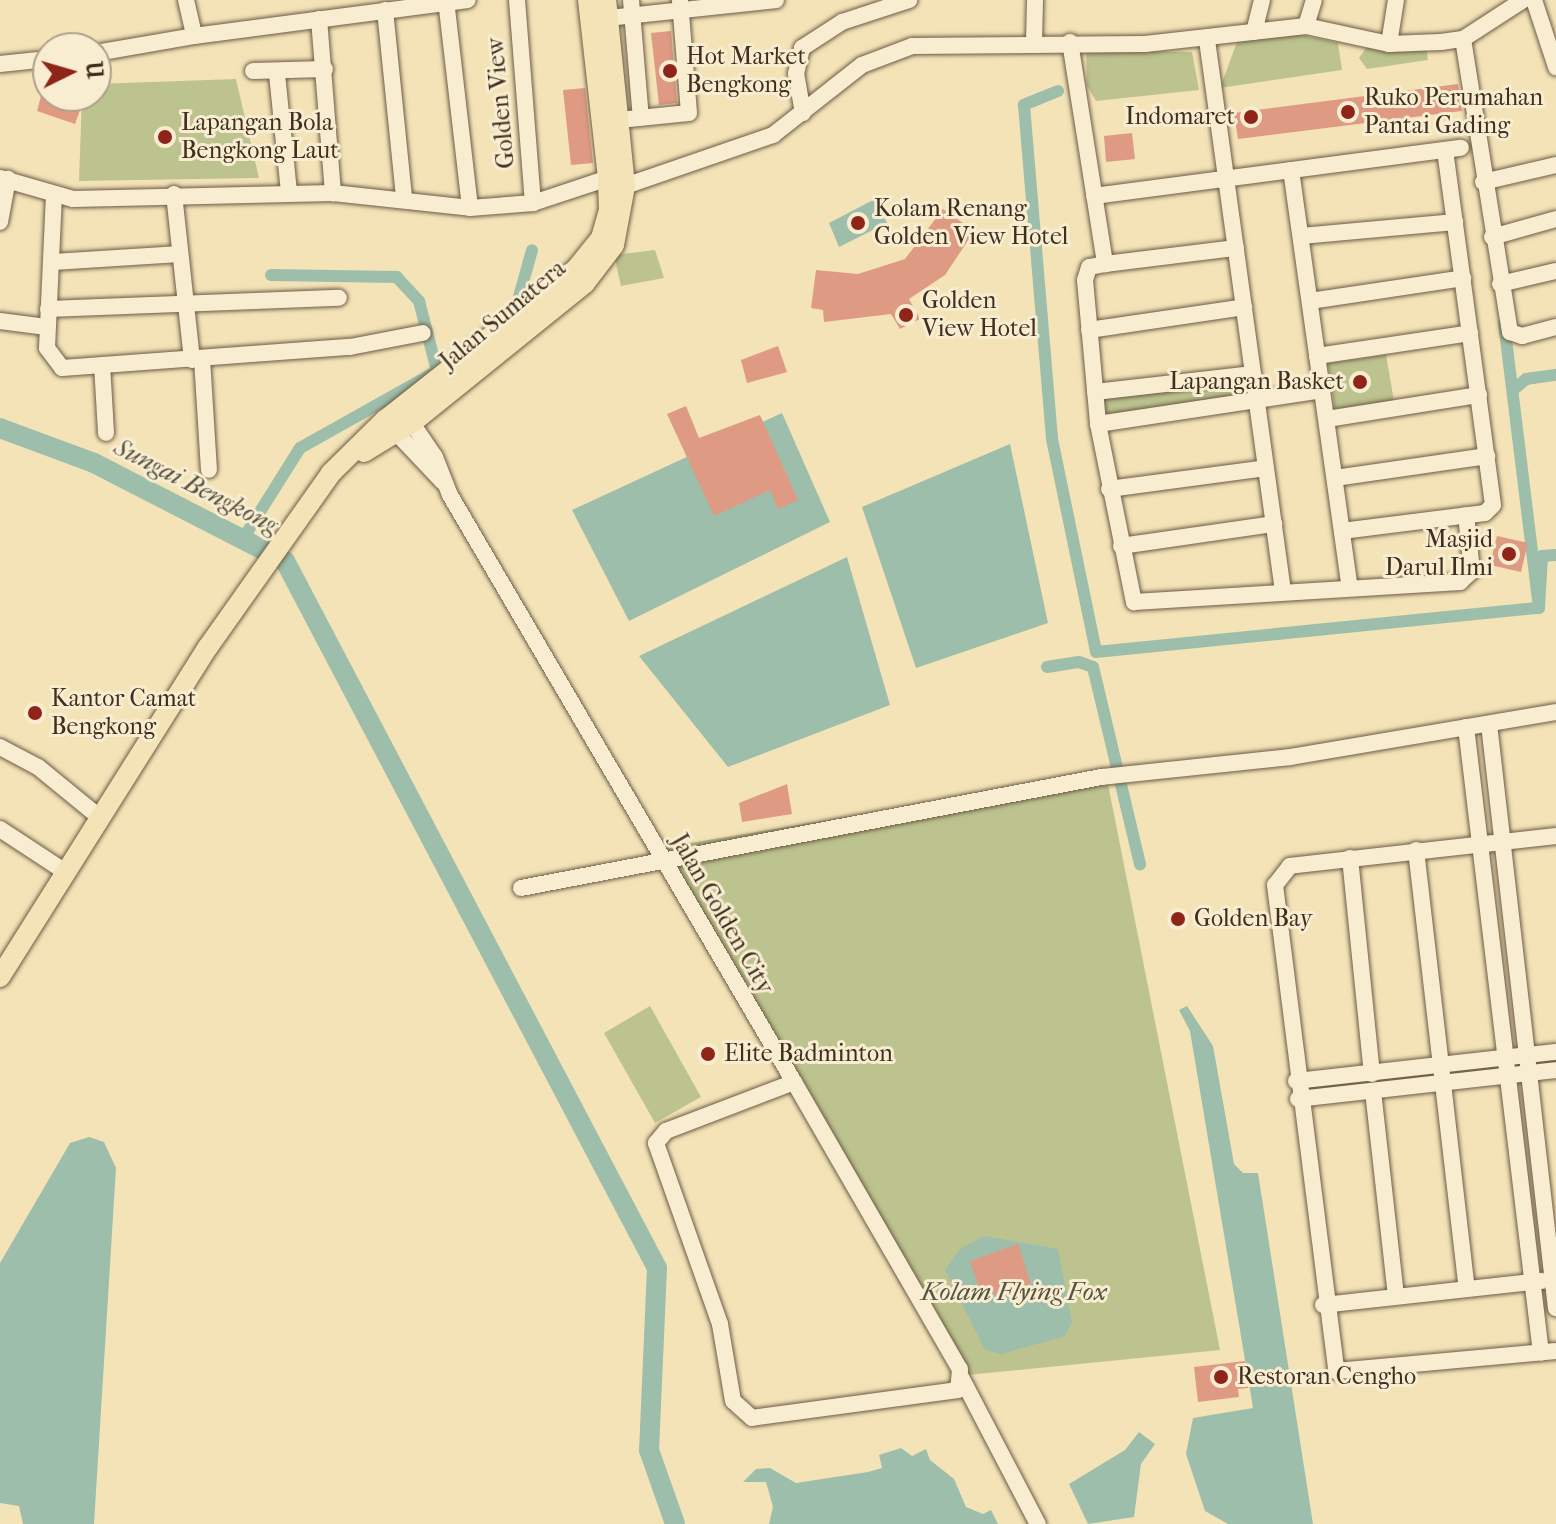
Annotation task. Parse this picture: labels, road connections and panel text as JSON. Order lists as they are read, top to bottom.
{
  "streets": {
    "main road": ["Jalan Sumatera"],
    "street": ["Golden View", "Jalan Golden City"]
  },
  "crossings": [
    ["Jalan Sumatera", "Jalan Golden City"]
  ],
  "water": ["Sungai Bengkong", "Kolam Flying Fox"],
  "places": [
    "Hot Market Bengkong",
    "Ruko Perumahan Pantai Gading",
    "Indomaret",
    "Lapangan Bola Bengkong Laut",
    "Kolam Renang Golden View Hotel",
    "Golden View Hotel",
    "Lapangan Basket",
    "Masjid Darul Ilmi",
    "Kantor Camat Bengkong",
    "Golden Bay",
    "Elite Badminton",
    "Restoran Cengho"
  ],
  "north": "right"
}
